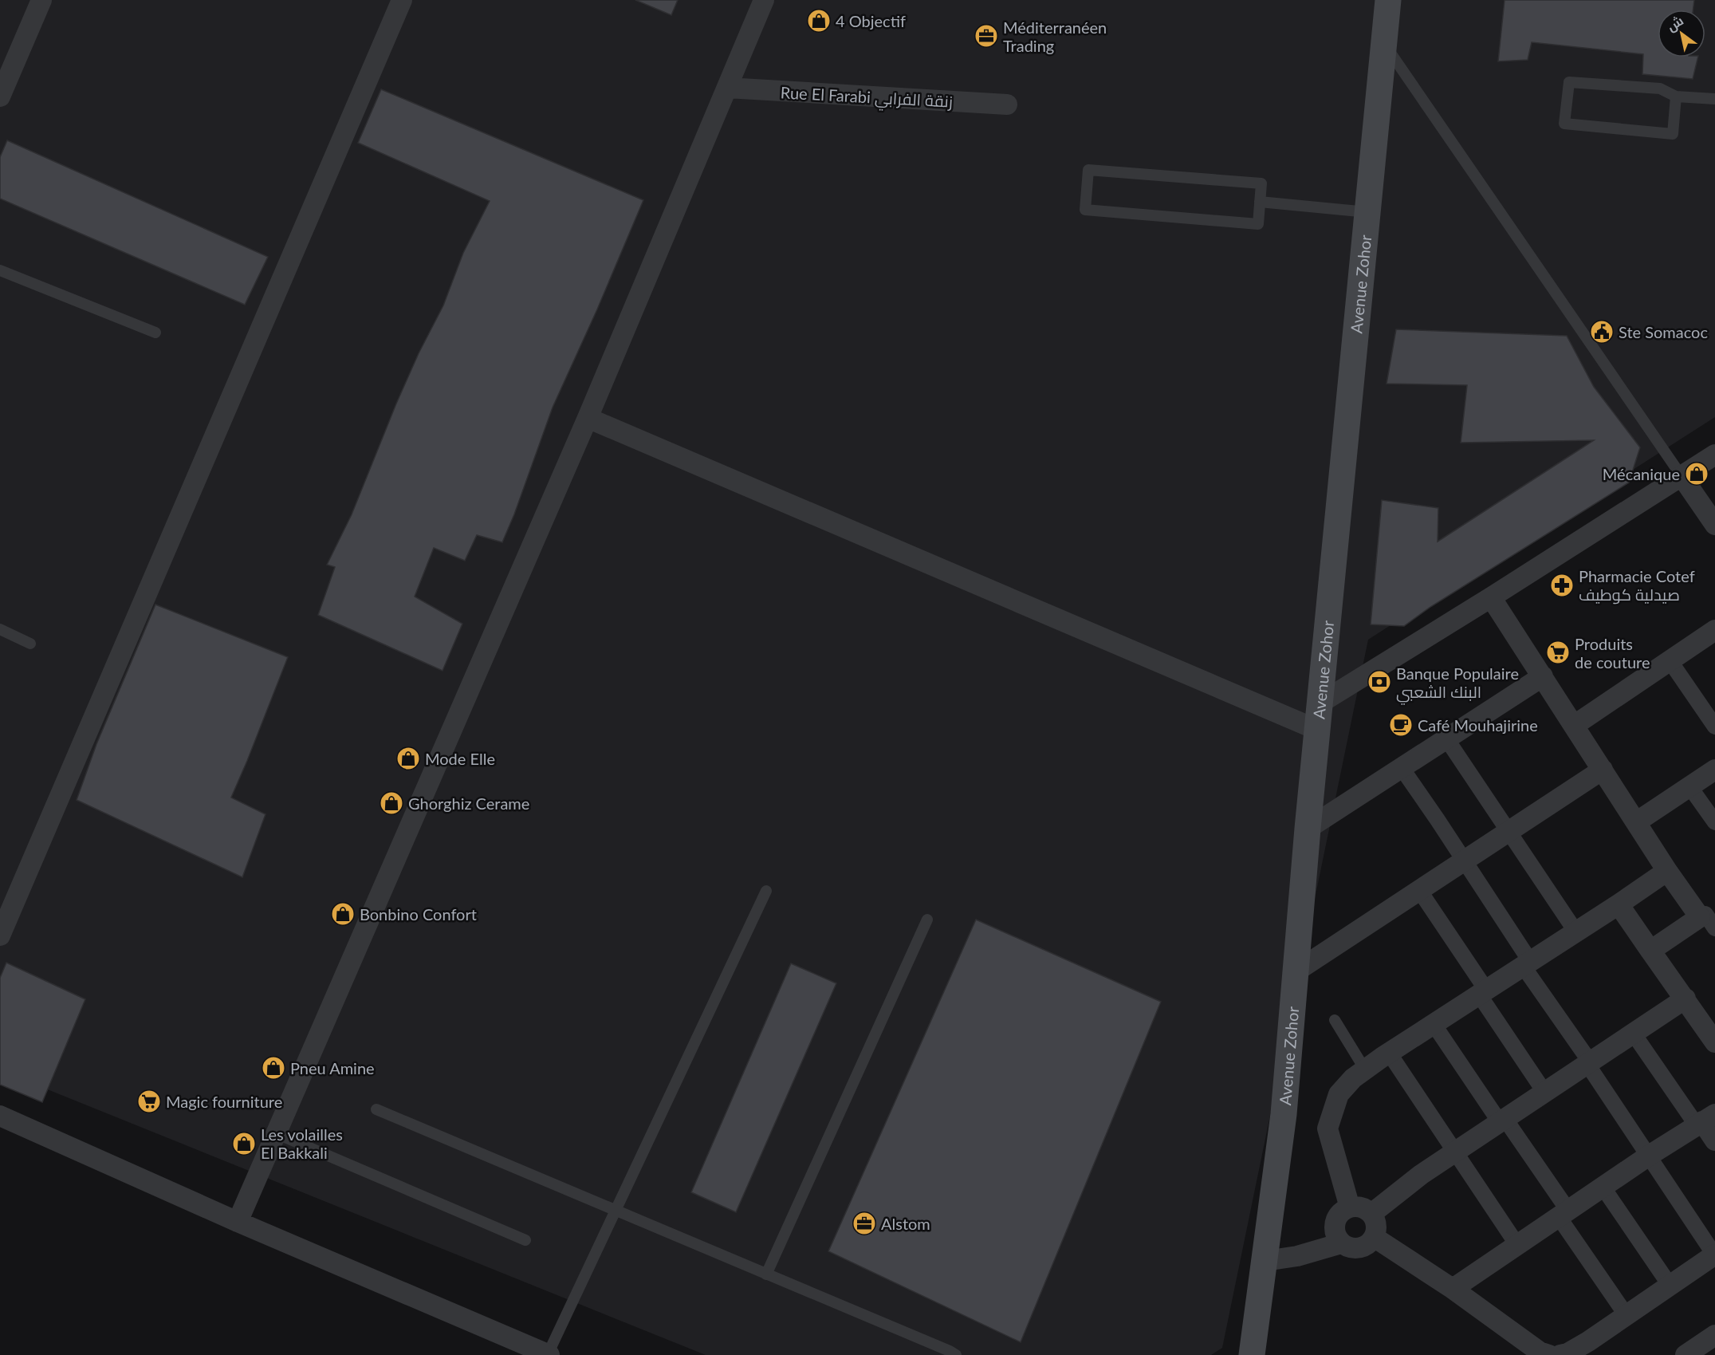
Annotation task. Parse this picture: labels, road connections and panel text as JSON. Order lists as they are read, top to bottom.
{
  "streets": {
    "main road": ["Avenue Zohor"],
    "street": ["Rue El Farabi زنقة الفرابي"]
  },
  "places": {
    "shop": [
      "4 Objectif",
      "Mécanique",
      "Mode Elle",
      "Ghorghiz Cerame",
      "Bonbino Confort",
      "Pneu Amine",
      "Les volailles El Bakkali"
    ],
    "office": ["Méditerranéen Trading", "Alstom"],
    "public building": ["Ste Somacoc"],
    "pharmacy": ["Pharmacie Cotef صيدلية كوطيف"],
    "supermarket": ["Produits de couture", "Magic fourniture"],
    "bank": ["Banque Populaire البنك الشعبي"],
    "cafe": ["Café Mouhajirine"]
  },
  "north": "top left"
}
